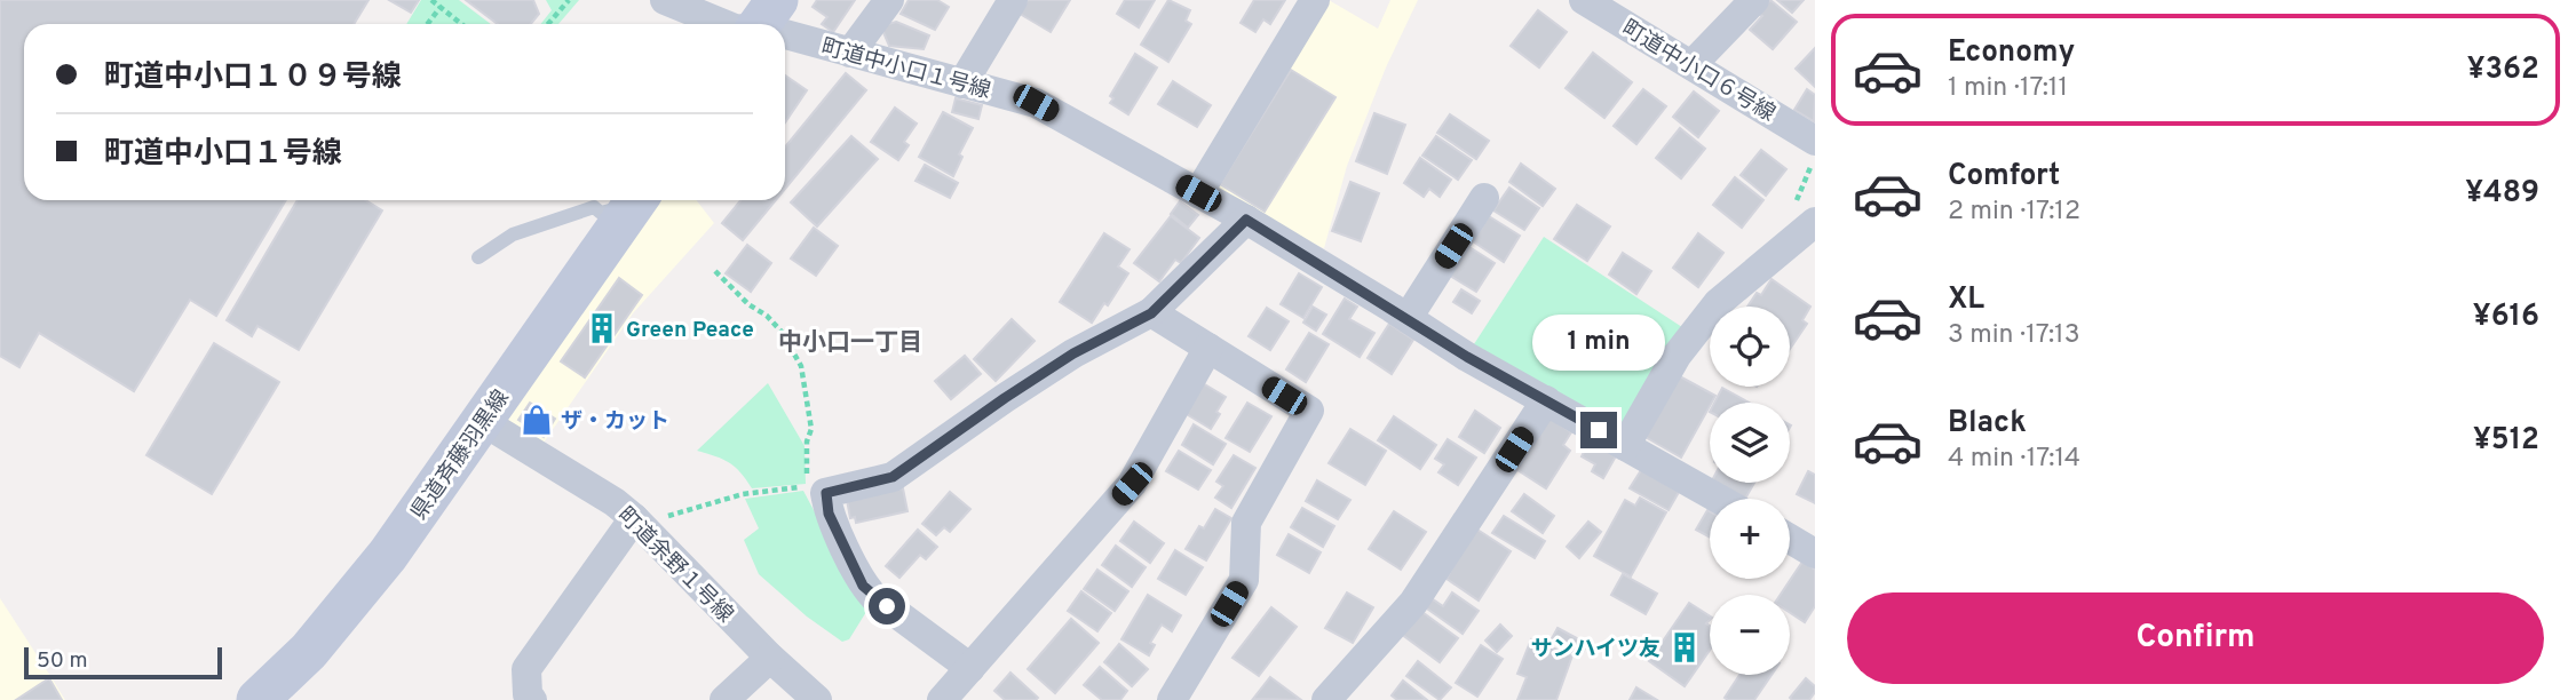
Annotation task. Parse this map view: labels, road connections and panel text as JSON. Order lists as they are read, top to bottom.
{
  "streets": {
    "main road": ["県道斉藤羽黒線"],
    "street": ["町道中小口１号線", "町道中小口６号線", "町道余野１号線"]
  },
  "crossings": [
    ["県道斉藤羽黒線", "町道余野１号線"]
  ],
  "districts": ["中小口一丁目"],
  "places": {
    "building": ["Green Peace", "サンハイツ友"],
    "shop": ["ザ・カット"]
  },
  "scale_bar": "50 m",
  "page": {
    "list": [
      {
        "name": "Economy",
        "note": "1 min · 17:11",
        "value": "¥362"
      },
      {
        "name": "Comfort",
        "note": "2 min · 17:12",
        "value": "¥489"
      },
      {
        "name": "XL",
        "note": "3 min · 17:13",
        "value": "¥616"
      },
      {
        "name": "Black",
        "note": "4 min · 17:14",
        "value": "¥512"
      }
    ],
    "banner": ["町道中小口１０９号線", "町道中小口１号線"],
    "map_buttons": ["+", "−"],
    "bubble": "1 min",
    "buttons": "Confirm",
    "scale": "50 m"
  }
}
